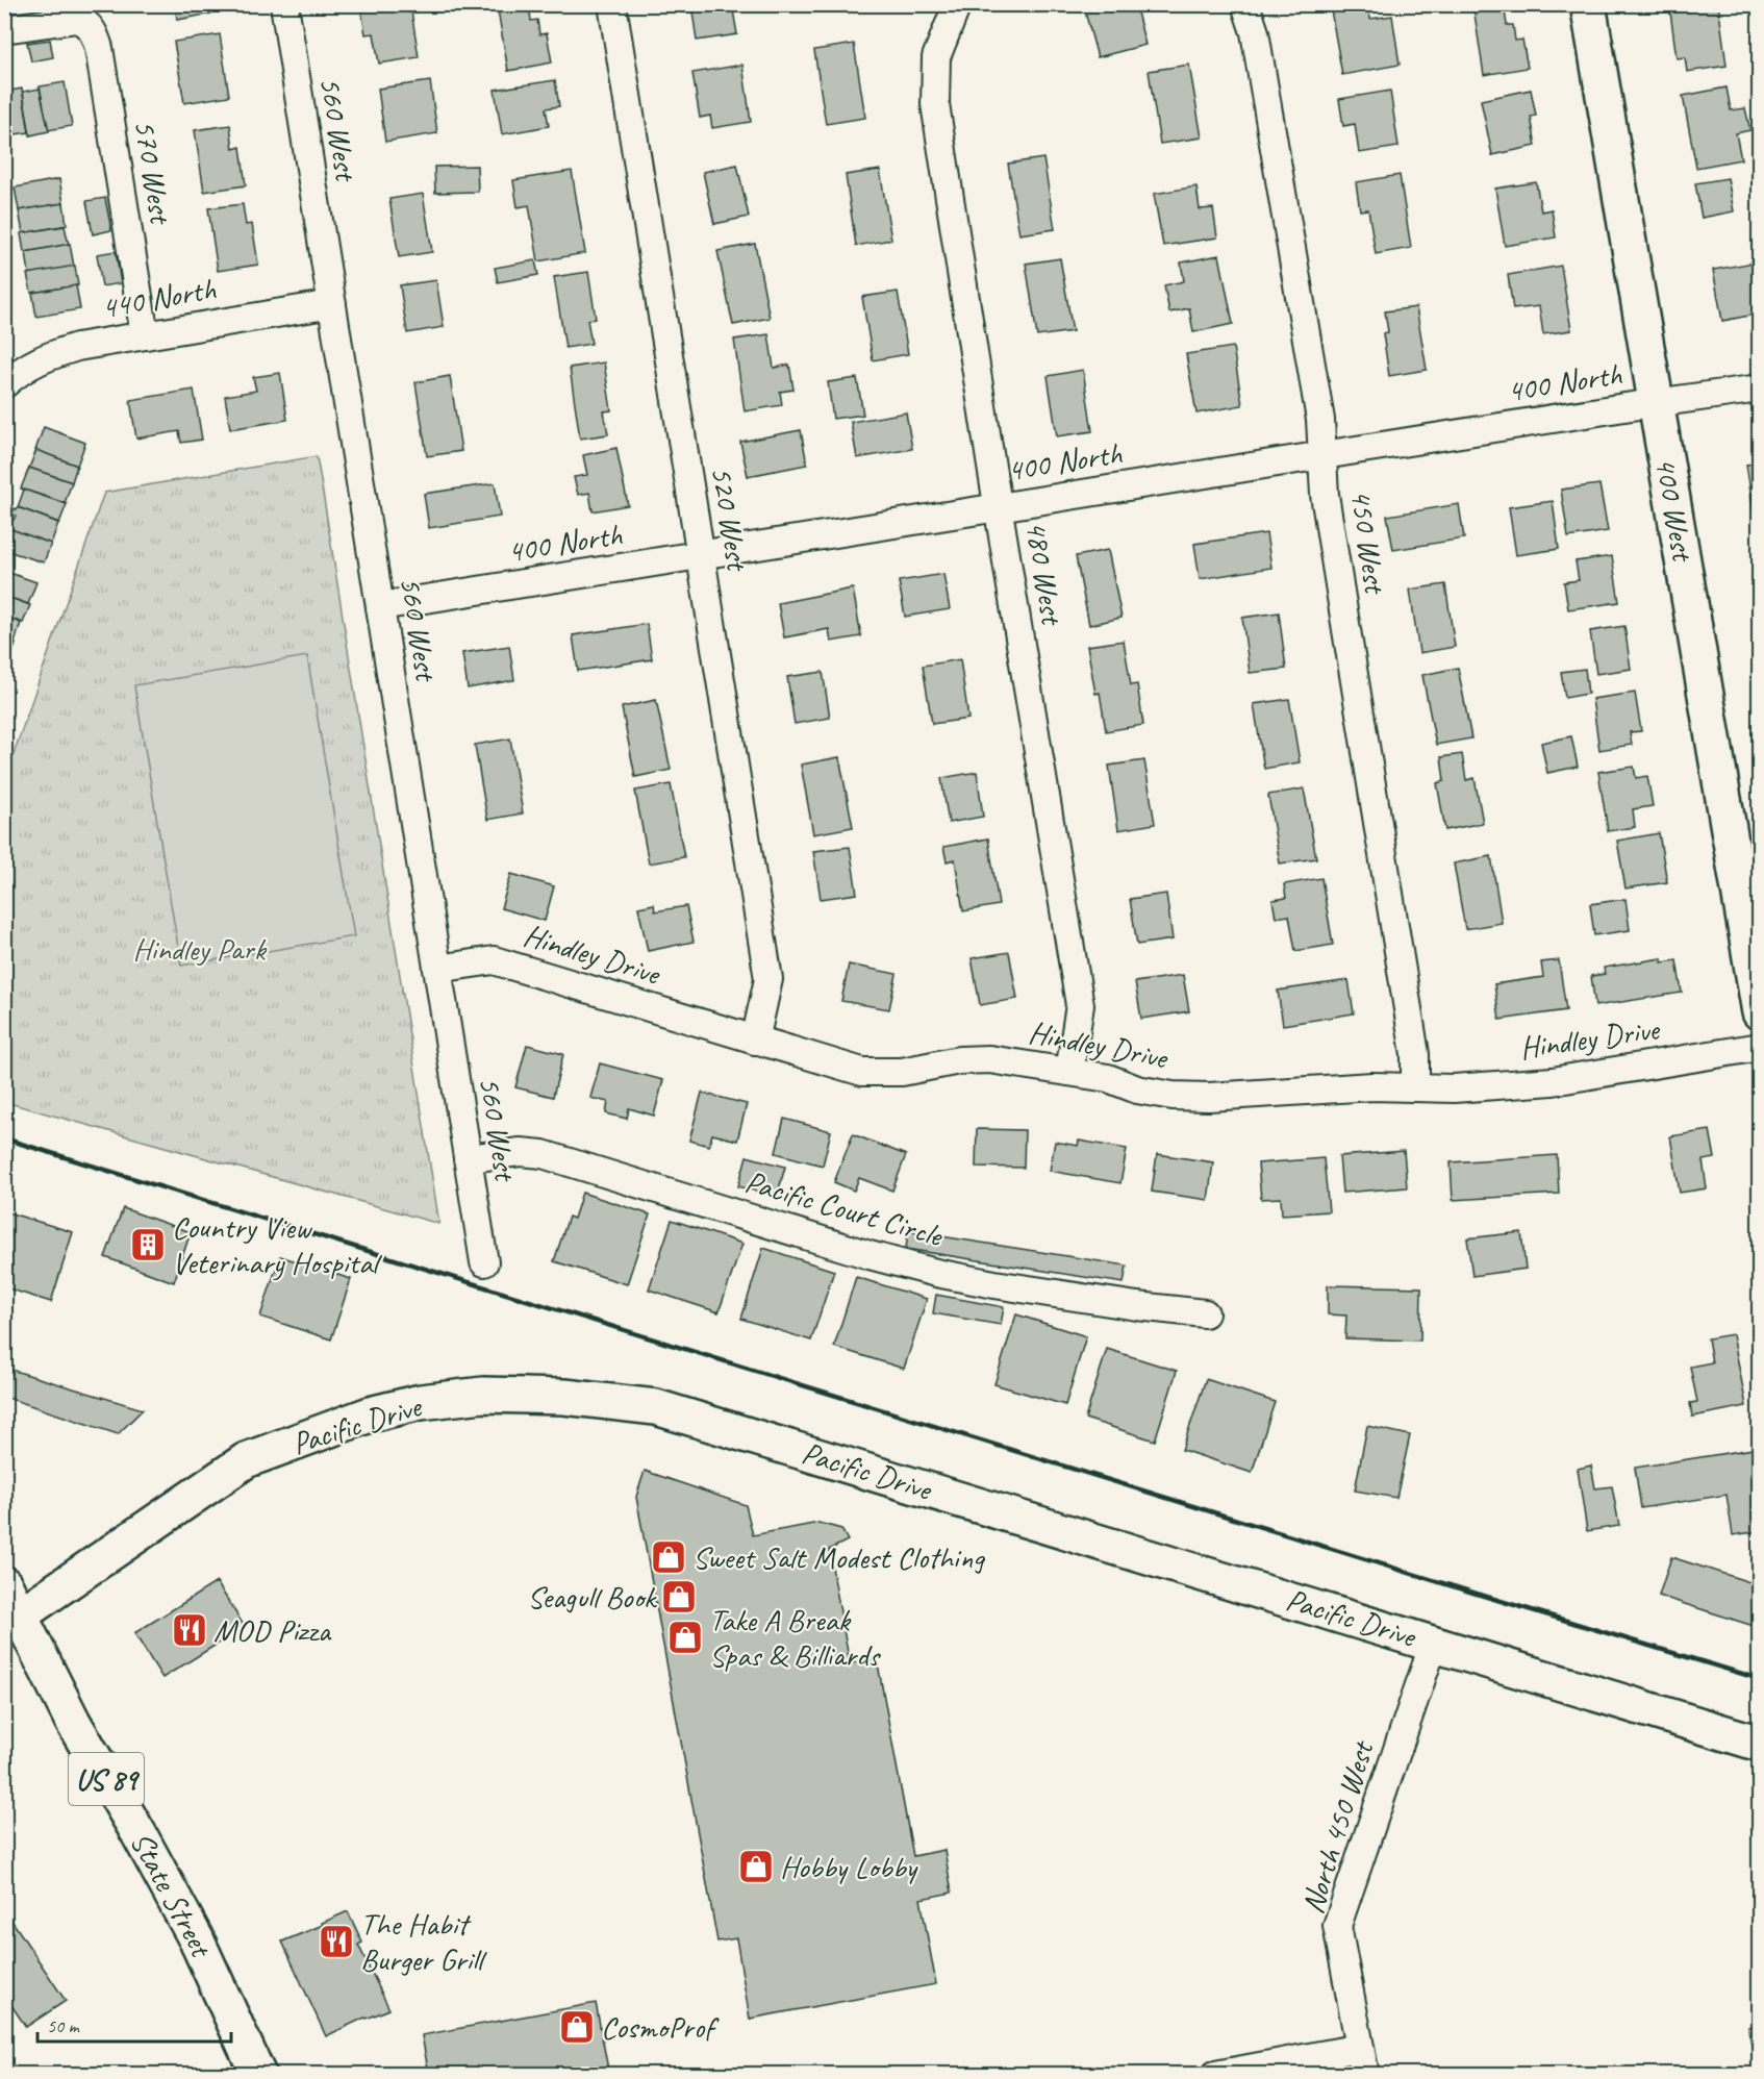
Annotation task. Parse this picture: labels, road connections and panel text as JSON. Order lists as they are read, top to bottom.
{
  "streets": {
    "street": [
      "560 West",
      "570 West",
      "440 North",
      "400 North",
      "400 West",
      "520 West",
      "450 West",
      "480 West",
      "Hindley Drive",
      "Pacific Court Circle",
      "Pacific Drive",
      "US 89",
      "North 450 West",
      "State Street"
    ]
  },
  "crossings": [
    ["560 West", "440 North"],
    ["560 West", "400 North"],
    ["560 West", "Hindley Drive"],
    ["560 West", "Pacific Court Circle"],
    ["570 West", "440 North"],
    ["400 North", "400 West"],
    ["400 North", "520 West"],
    ["400 North", "450 West"],
    ["400 North", "480 West"],
    ["520 West", "Hindley Drive"],
    ["450 West", "Hindley Drive"],
    ["480 West", "Hindley Drive"],
    ["Pacific Drive", "North 450 West"],
    ["Pacific Drive", "State Street"]
  ],
  "parks": ["Hindley Park"],
  "places": {
    "building": ["Country View Veterinary Hospital"],
    "shop": [
      "Sweet Salt Modest Clothing",
      "Seagull Book",
      "Take A Break Spas & Billiards",
      "Hobby Lobby",
      "CosmoProf"
    ],
    "restaurant": ["MOD Pizza", "The Habit Burger Grill"]
  },
  "scale_bar": "50 m"
}
